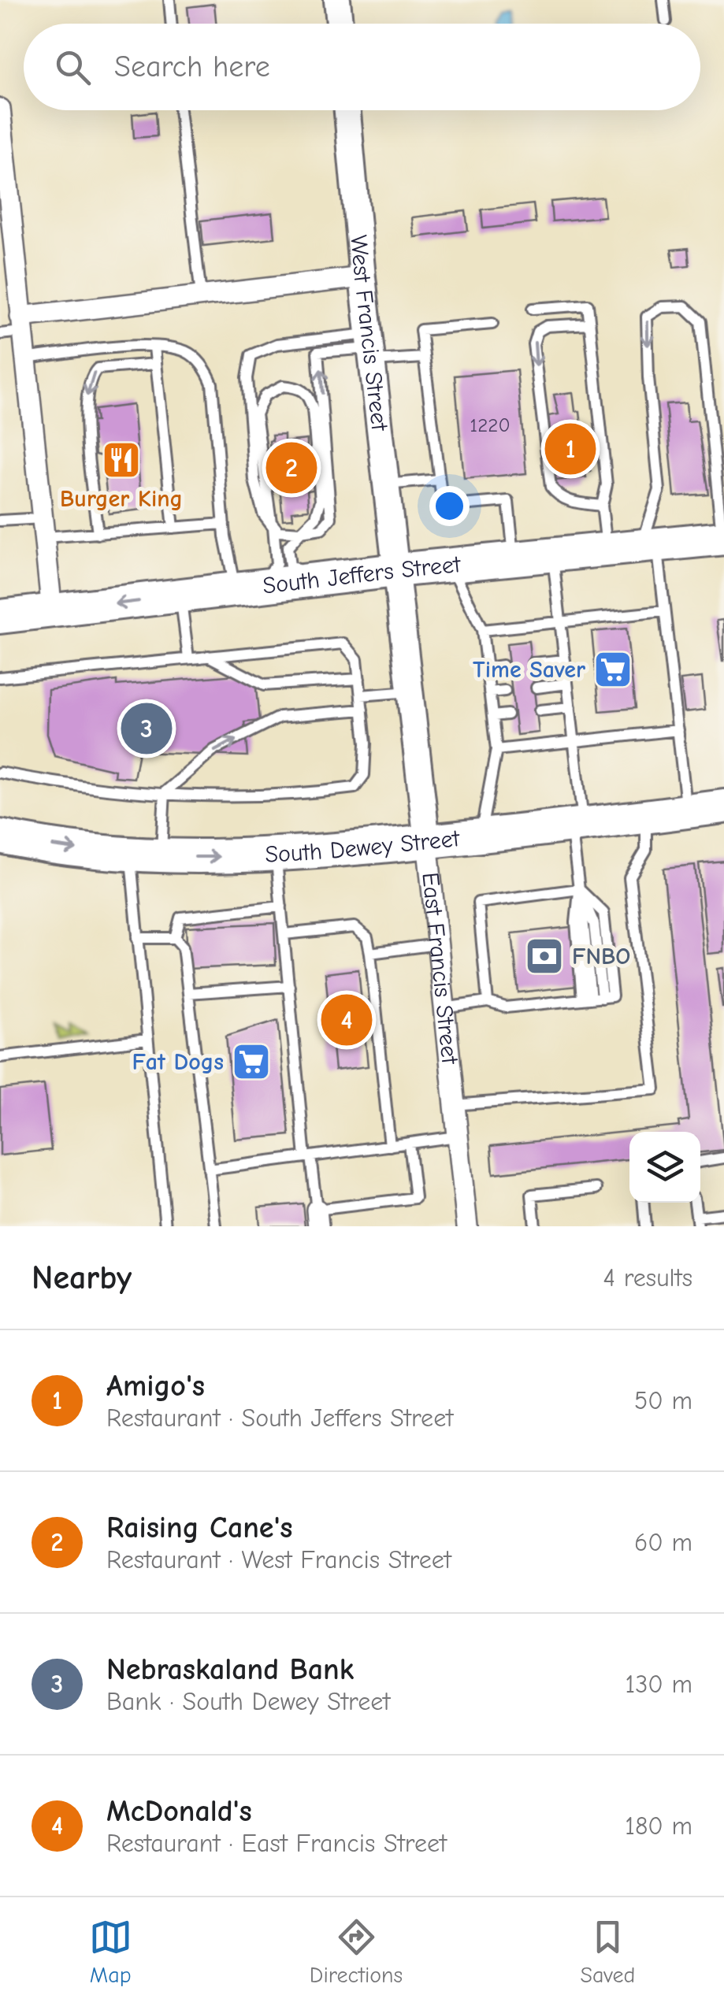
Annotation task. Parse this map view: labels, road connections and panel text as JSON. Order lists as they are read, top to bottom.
{
  "streets": {
    "highway": ["South Jeffers Street", "South Dewey Street"],
    "street": ["West Francis Street", "East Francis Street"]
  },
  "crossings": [
    ["West Francis Street", "South Jeffers Street"],
    ["West Francis Street", "East Francis Street"],
    ["South Jeffers Street", "East Francis Street"],
    ["South Dewey Street", "East Francis Street"]
  ],
  "one_way": ["South Dewey Street"],
  "places": {
    "restaurant": ["Burger King"],
    "supermarket": ["Time Saver", "Fat Dogs"],
    "bank": ["FNBO"]
  },
  "house_numbers": ["1220"],
  "page": {
    "search": "Search here",
    "pins": [
      "1",
      "2",
      "3",
      "4"
    ],
    "heading": ["Nearby", "4 results"],
    "list": [
      {
        "mark": "1",
        "name": "Amigo's",
        "note": "Restaurant · South Jeffers Street",
        "value": "50 m"
      },
      {
        "mark": "2",
        "name": "Raising Cane's",
        "note": "Restaurant · West Francis Street",
        "value": "60 m"
      },
      {
        "mark": "3",
        "name": "Nebraskaland Bank",
        "note": "Bank · South Dewey Street",
        "value": "130 m"
      },
      {
        "mark": "4",
        "name": "McDonald's",
        "note": "Restaurant · East Francis Street",
        "value": "180 m"
      }
    ],
    "nav": ["Map", "Directions", "Saved"]
  }
}
